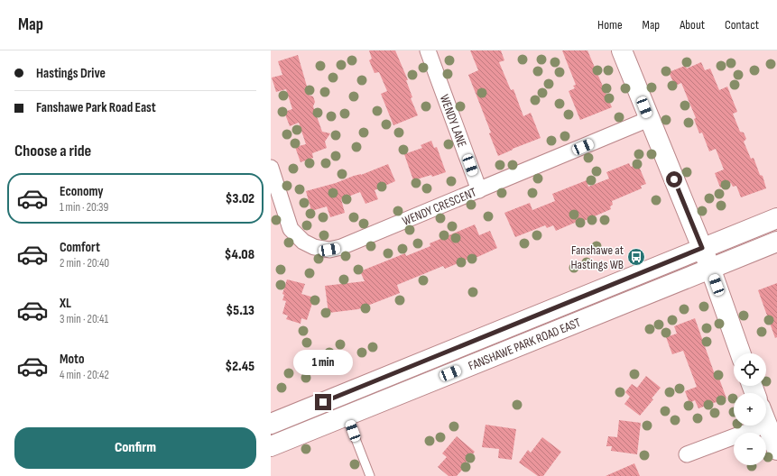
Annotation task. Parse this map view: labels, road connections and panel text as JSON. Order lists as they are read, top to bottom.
{
  "streets": {
    "main road": ["FANSHAWE PARK ROAD EAST"],
    "street": ["WENDY LANE", "WENDY CRESCENT"]
  },
  "crossings": [
    ["WENDY LANE", "WENDY CRESCENT"]
  ],
  "places": {
    "bus stop": ["Fanshawe at Hastings WB"]
  },
  "page": {
    "header": "Map",
    "nav": [
      "Home",
      "Map",
      "About",
      "Contact"
    ],
    "banner": ["Hastings Drive", "Fanshawe Park Road East"],
    "heading": "Choose a ride",
    "list": [
      {
        "name": "Economy",
        "note": "1 min · 20:39",
        "value": "$3.02"
      },
      {
        "name": "Comfort",
        "note": "2 min · 20:40",
        "value": "$4.08"
      },
      {
        "name": "XL",
        "note": "3 min · 20:41",
        "value": "$5.13"
      },
      {
        "name": "Moto",
        "note": "4 min · 20:42",
        "value": "$2.45"
      }
    ],
    "bubble": "1 min",
    "map_buttons": ["+", "−"],
    "buttons": "Confirm"
  }
}
